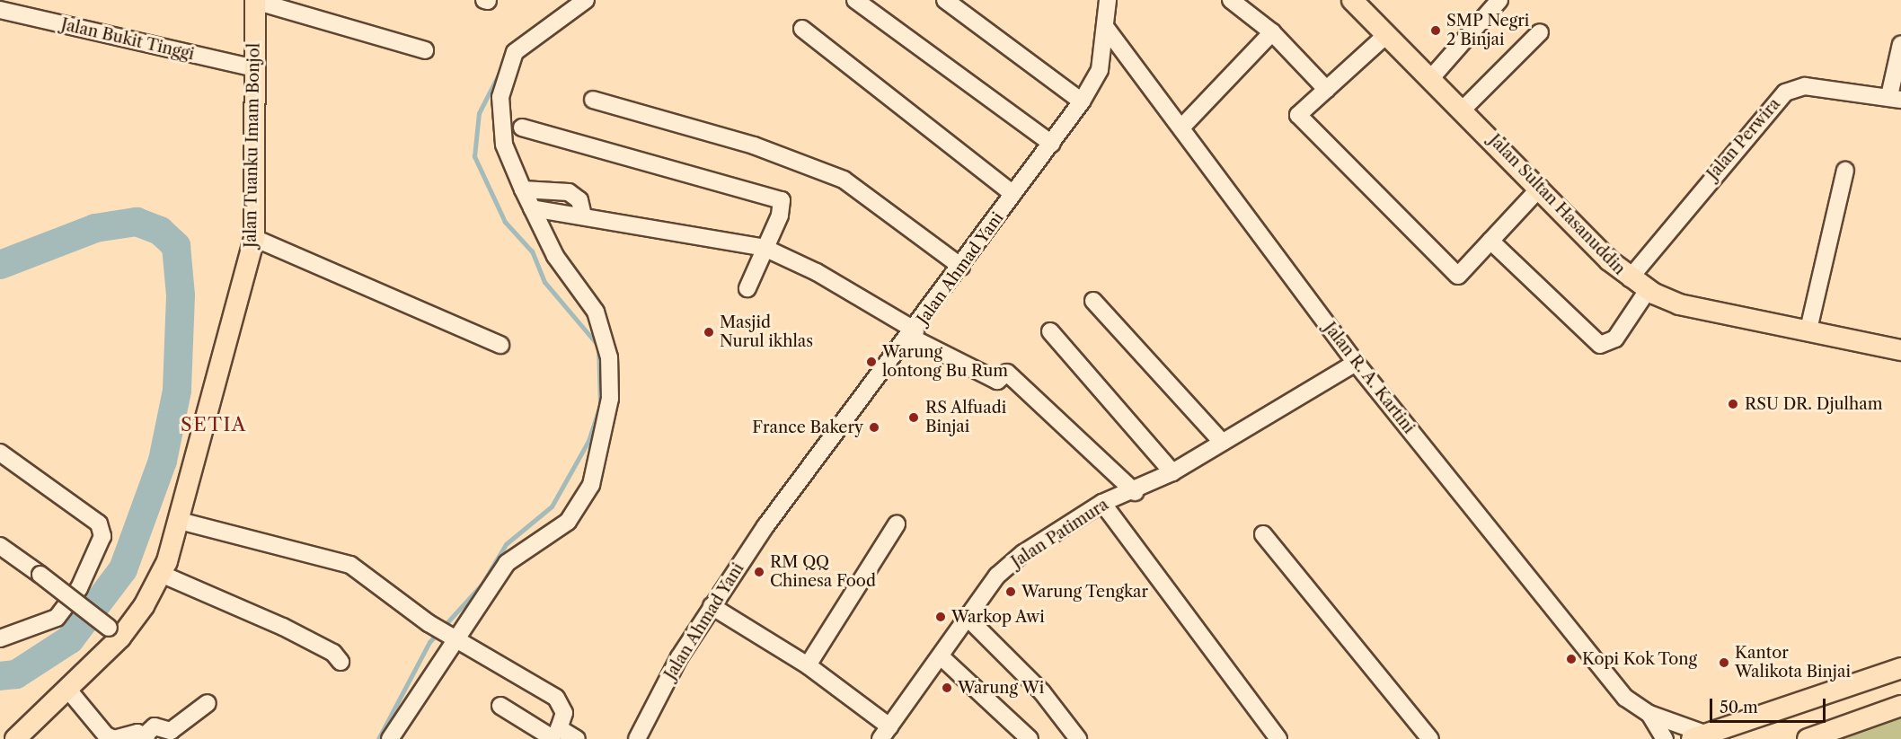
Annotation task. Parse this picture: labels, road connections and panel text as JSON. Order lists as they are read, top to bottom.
{
  "streets": {
    "main road": ["Jalan Tuanku Imam Bonjol", "Jalan Sultan Hasanuddin"],
    "street": [
      "Jalan Bukit Tinggi",
      "Jalan Perwira",
      "Jalan Ahmad Yani",
      "Jalan R. A. Kartini",
      "Jalan Patimura"
    ]
  },
  "crossings": [
    ["Jalan Bukit Tinggi", "Jalan Tuanku Imam Bonjol"],
    ["Jalan Perwira", "Jalan Sultan Hasanuddin"],
    ["Jalan Ahmad Yani", "Jalan R. A. Kartini"],
    ["Jalan R. A. Kartini", "Jalan Patimura"]
  ],
  "districts": ["SETIA"],
  "places": [
    "SMP Negri 2 Binjai",
    "Masjid Nurul ikhlas",
    "Warung lontong Bu Rum",
    "RSU DR. Djulham",
    "RS Alfuadi Binjai",
    "France Bakery",
    "RM QQ Chinesa Food",
    "Warung Tengkar",
    "Warkop Awi",
    "Kopi Kok Tong",
    "Kantor Walikota Binjai",
    "Warung Wi"
  ],
  "scale_bar": "50 m"
}
